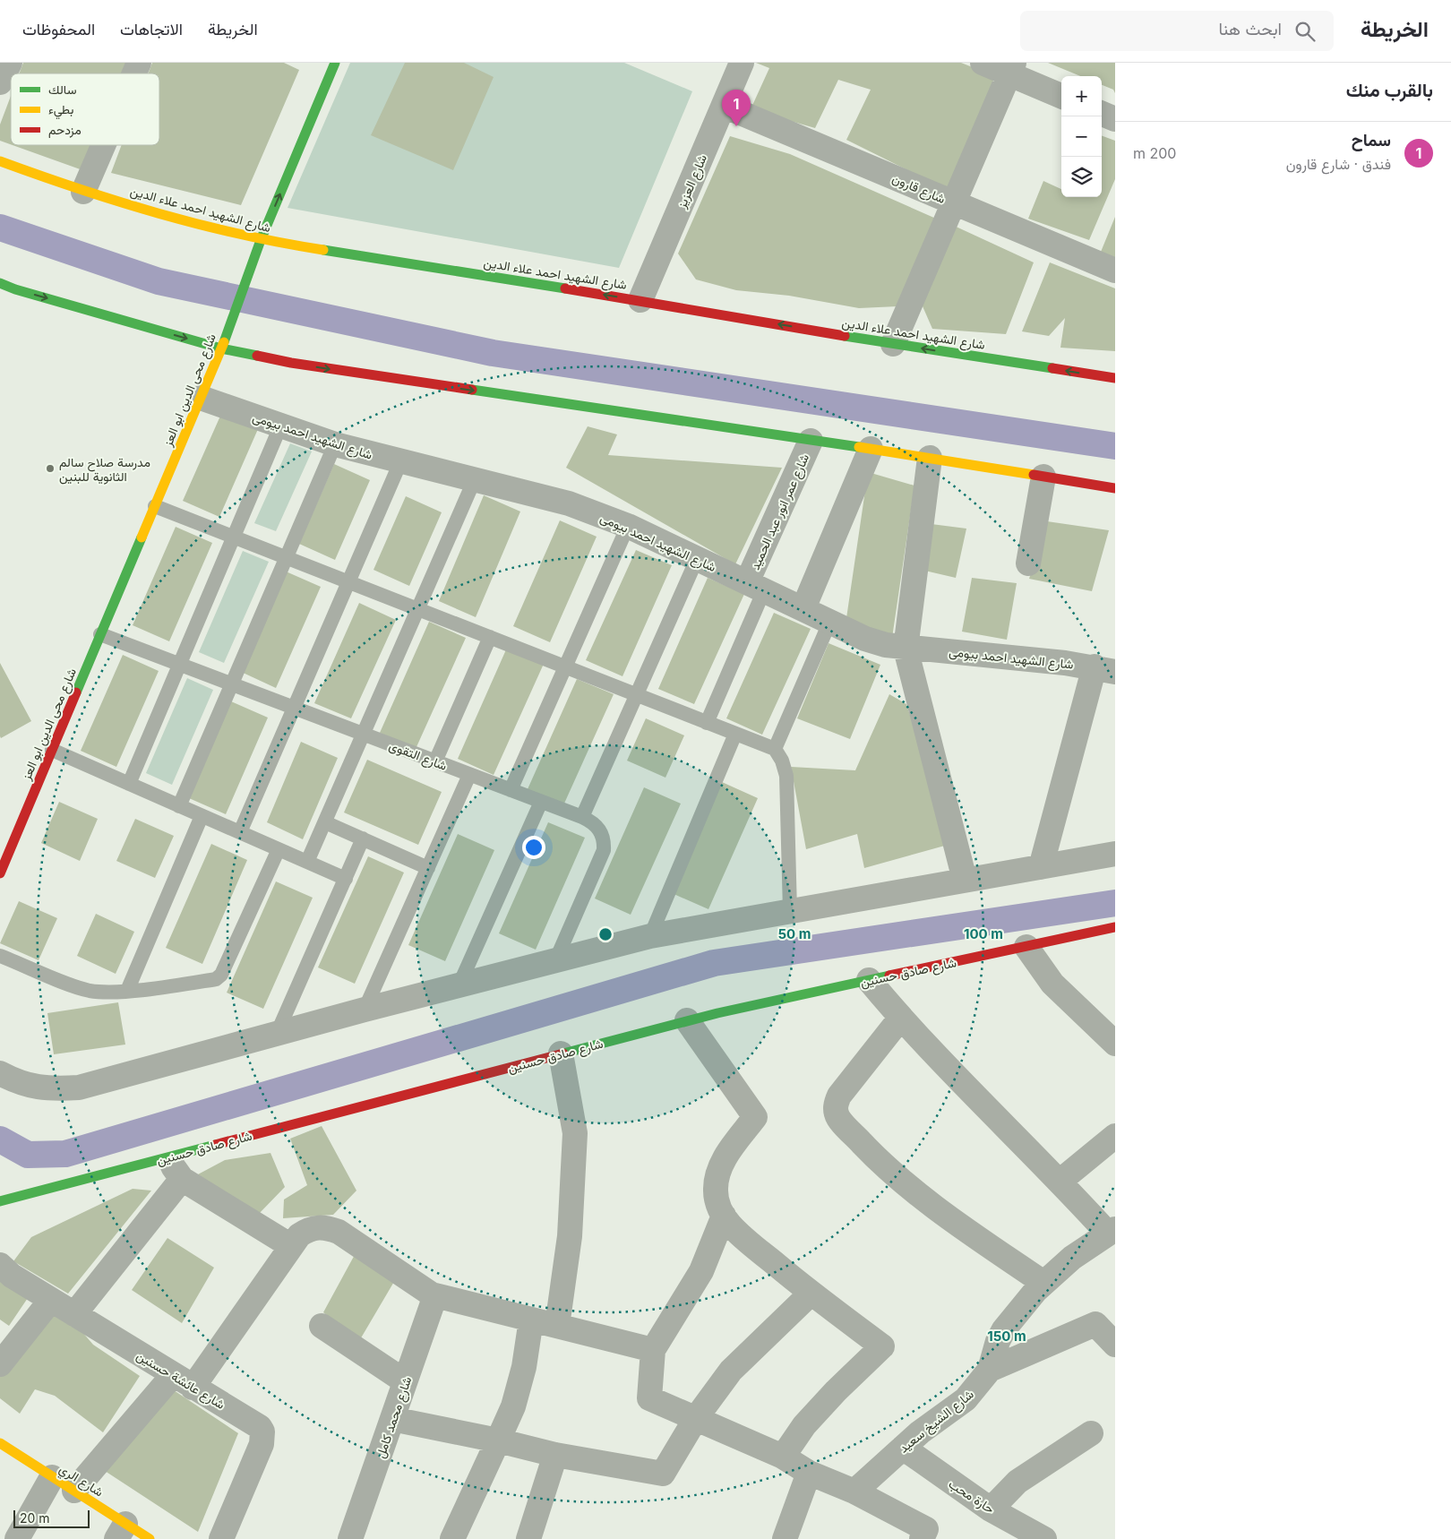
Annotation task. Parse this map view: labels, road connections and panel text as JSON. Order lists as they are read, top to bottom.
{
  "streets": {
    "street": [
      "شارع العزيز",
      "شارع قارون",
      "شارع الشهيد احمد علاء الدين",
      "شارع محى الدين ابو العز",
      "شارع الشهيد احمد بيومى",
      "شارع عمر انور عبد الحميد",
      "شارع صادق حسنين",
      "شارع عائشة حسنين",
      "شارع محمد كامل",
      "شارع الشيخ سعيد",
      "شارع الري",
      "حارة محب"
    ],
    "lane": ["شارع التقوى"]
  },
  "crossings": [
    ["شارع العزيز", "شارع قارون"],
    ["شارع العزيز", "شارع الشهيد احمد علاء الدين"],
    ["شارع الشهيد احمد علاء الدين", "شارع محى الدين ابو العز"],
    ["شارع محى الدين ابو العز", "شارع الشهيد احمد بيومى"],
    ["شارع محى الدين ابو العز", "شارع التقوى"],
    ["شارع الشهيد احمد بيومى", "شارع عمر انور عبد الحميد"],
    ["شارع الشيخ سعيد", "حارة محب"]
  ],
  "one_way": ["شارع الشهيد احمد علاء الدين"],
  "places": ["مدرسة صلاح سالم الثانوية للبنين"],
  "legend": ["سالك", "بطيء", "مزدحم"],
  "scale_bar": "20 m",
  "page": {
    "header": "الخريطة",
    "search": "ابحث هنا",
    "nav": ["الخريطة", "الاتجاهات", "المحفوظات"],
    "heading": "بالقرب منك",
    "map_buttons": ["+", "−"],
    "pins": "1",
    "list": [
      {
        "mark": "1",
        "name": "سماح",
        "note": "فندق · شارع قارون",
        "value": "200 m"
      }
    ],
    "scale": "20 m"
  },
  "rings": ["50 m", "100 m", "150 m"]
}
